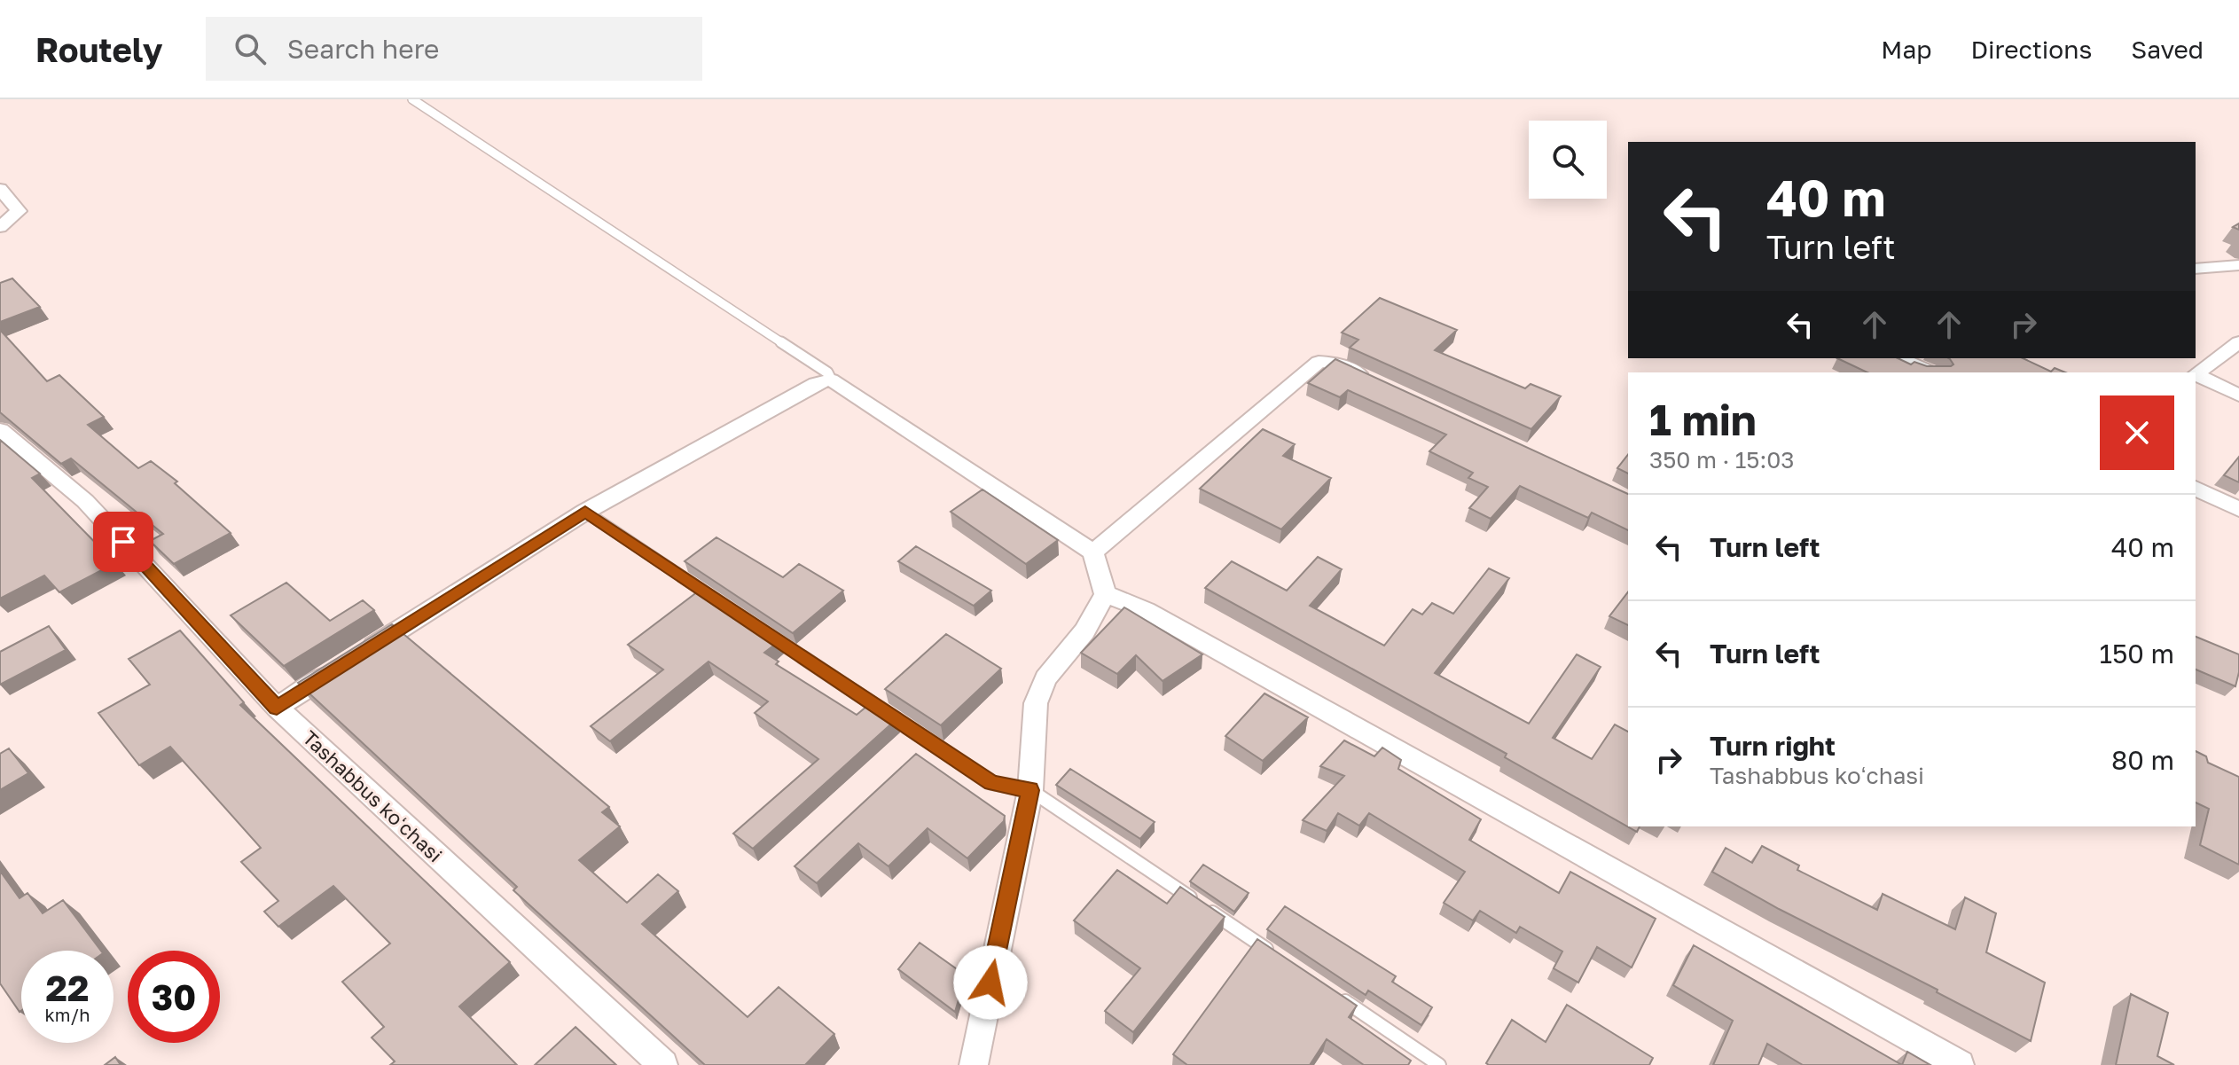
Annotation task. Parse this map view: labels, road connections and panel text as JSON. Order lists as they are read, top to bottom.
{
  "streets": {
    "street": ["Tashabbus koʻchasi"]
  },
  "page": {
    "header": "Routely",
    "search": "Search here",
    "nav": ["Map", "Directions", "Saved"],
    "turn": ["40 m", "Turn left"],
    "heading": ["1 min", "350 m · 15:03"],
    "list": [
      {
        "name": "Turn left",
        "value": "40 m"
      },
      {
        "name": "Turn left",
        "value": "150 m"
      },
      {
        "name": "Turn right",
        "note": "Tashabbus koʻchasi",
        "value": "80 m"
      }
    ],
    "speed": "22 km/h",
    "limit": "30"
  }
}
